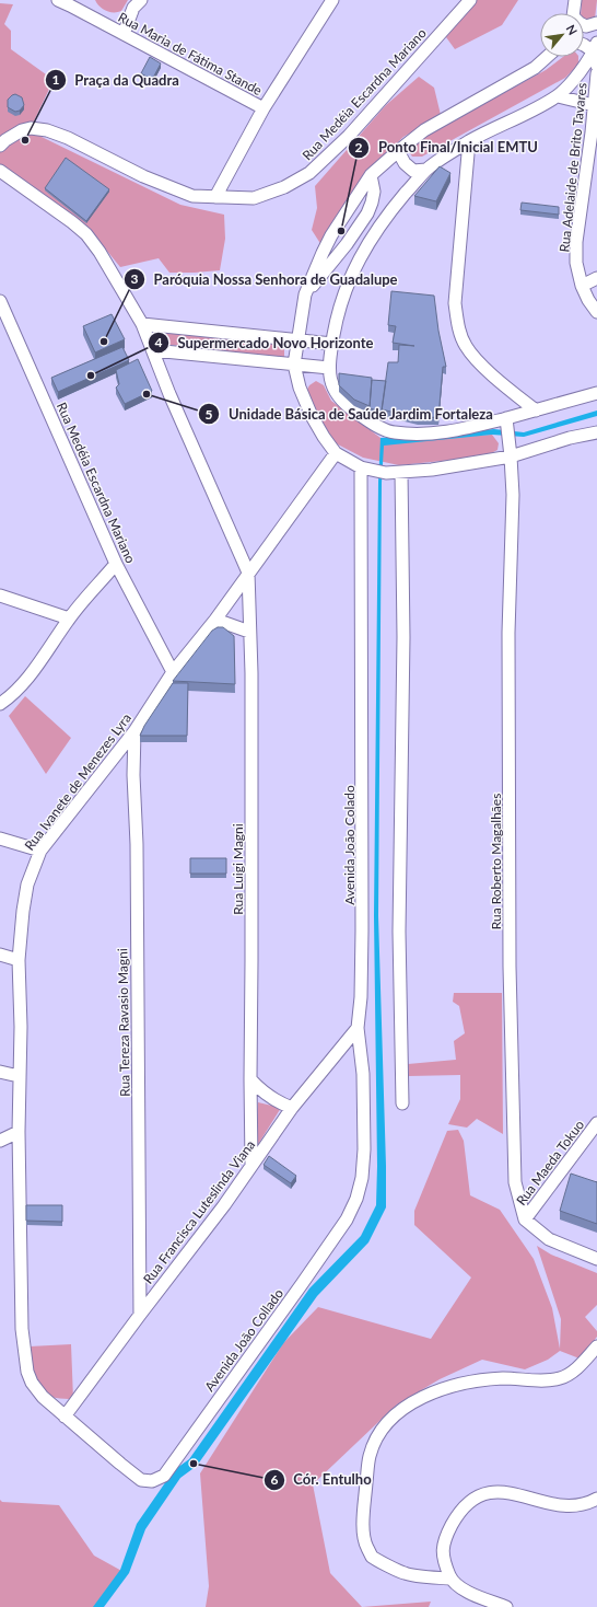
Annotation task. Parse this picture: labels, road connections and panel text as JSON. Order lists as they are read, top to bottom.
{
  "streets": {
    "street": [
      "Rua Maria de Fátima Stande",
      "Rua Medéia Escardna Mariano",
      "Rua Adelaide de Brito Tavares",
      "Rua Ivanete de Menezes Lyra",
      "Avenida João Colado",
      "Rua Roberto Magalhães",
      "Rua Luigi Magni",
      "Rua Tereza Ravasio Magni",
      "Rua Maeda Tokuo",
      "Rua Francisca Luteslinda Viana",
      "Avenida João Collado"
    ]
  },
  "crossings": [
    ["Rua Medéia Escardna Mariano", "Rua Ivanete de Menezes Lyra"],
    ["Rua Ivanete de Menezes Lyra", "Rua Luigi Magni"],
    ["Rua Ivanete de Menezes Lyra", "Rua Tereza Ravasio Magni"],
    ["Rua Ivanete de Menezes Lyra", "Rua Francisca Luteslinda Viana"],
    ["Rua Ivanete de Menezes Lyra", "Avenida João Collado"],
    ["Avenida João Colado", "Rua Francisca Luteslinda Viana"],
    ["Avenida João Colado", "Avenida João Collado"],
    ["Rua Roberto Magalhães", "Rua Maeda Tokuo"],
    ["Rua Luigi Magni", "Rua Francisca Luteslinda Viana"],
    ["Rua Tereza Ravasio Magni", "Rua Francisca Luteslinda Viana"]
  ],
  "places": [
    "Praça da Quadra",
    "Ponto Final/Inicial EMTU",
    "Paróquia Nossa Senhora de Guadalupe",
    "Supermercado Novo Horizonte",
    "Unidade Básica de Saúde Jardim Fortaleza",
    "Cór. Entulho"
  ],
  "north": "top right"
}
